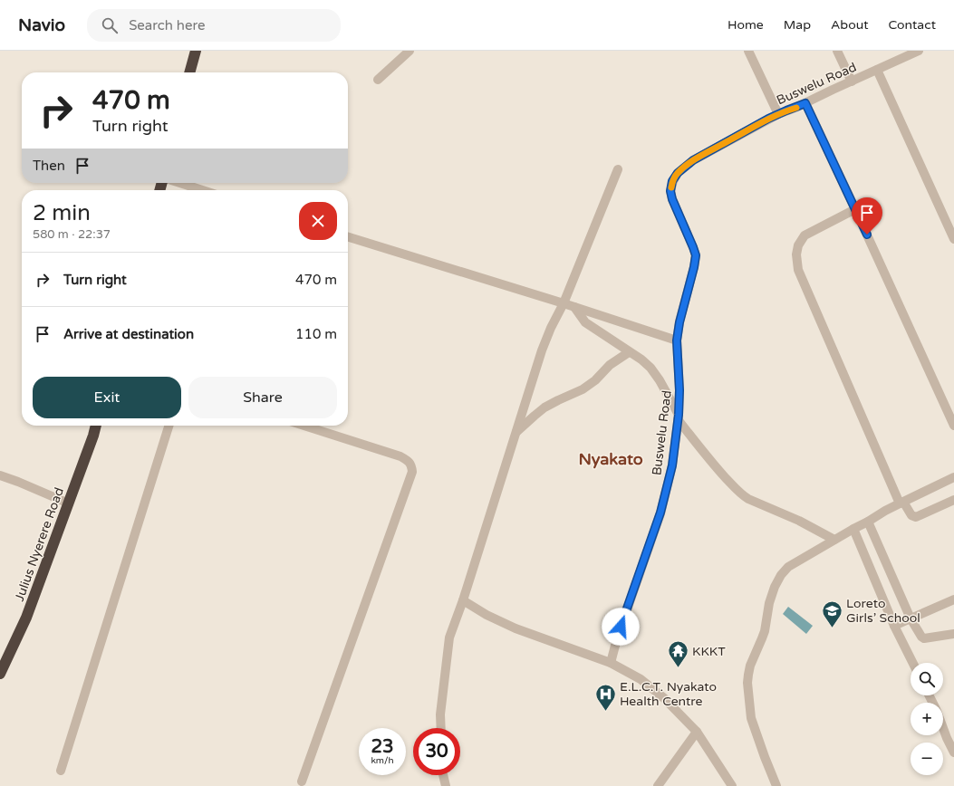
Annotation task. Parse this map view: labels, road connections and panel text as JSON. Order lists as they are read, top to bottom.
{
  "streets": {
    "highway": ["Julius Nyerere Road"],
    "street": ["Buswelu Road"]
  },
  "districts": ["Nyakato"],
  "places": {
    "school or university": ["Loreto Girls’ School"],
    "temple": ["KKKT"],
    "hospital": ["E.L.C.T. Nyakato Health Centre"]
  },
  "page": {
    "header": "Navio",
    "search": "Search here",
    "nav": [
      "Home",
      "Map",
      "About",
      "Contact"
    ],
    "turn": ["470 m", "Turn right"],
    "then": "Then",
    "heading": ["2 min", "580 m · 22:37"],
    "list": [
      {
        "name": "Turn right",
        "value": "470 m"
      },
      {
        "name": "Arrive at destination",
        "value": "110 m"
      }
    ],
    "buttons": ["Exit", "Share"],
    "map_buttons": ["+", "−"],
    "speed": "23 km/h",
    "limit": "30"
  }
}
